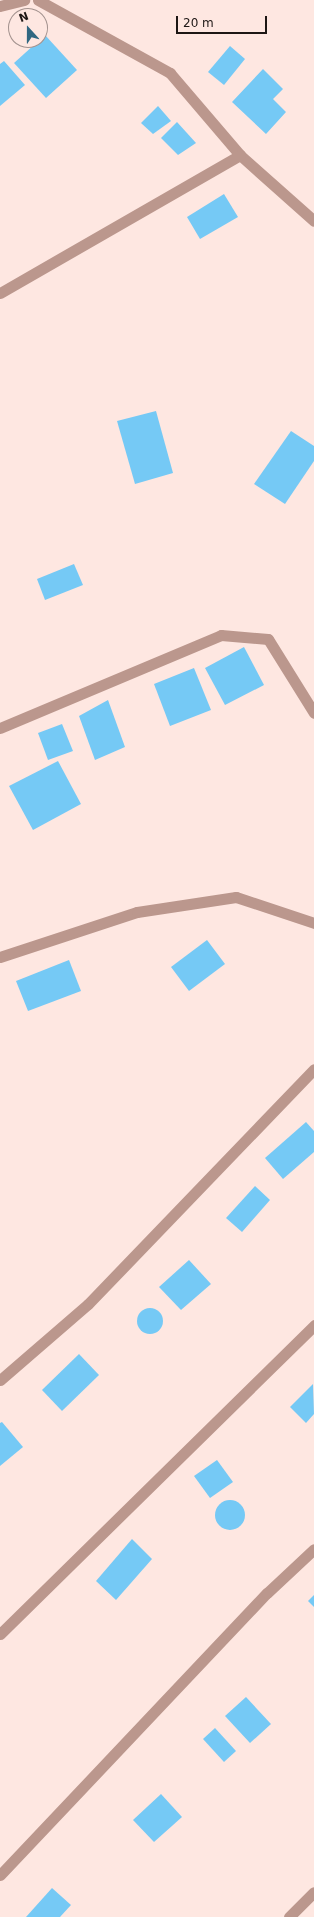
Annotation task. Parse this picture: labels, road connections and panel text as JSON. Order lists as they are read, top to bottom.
{
  "scale_bar": "20 m",
  "north": "top"
}
